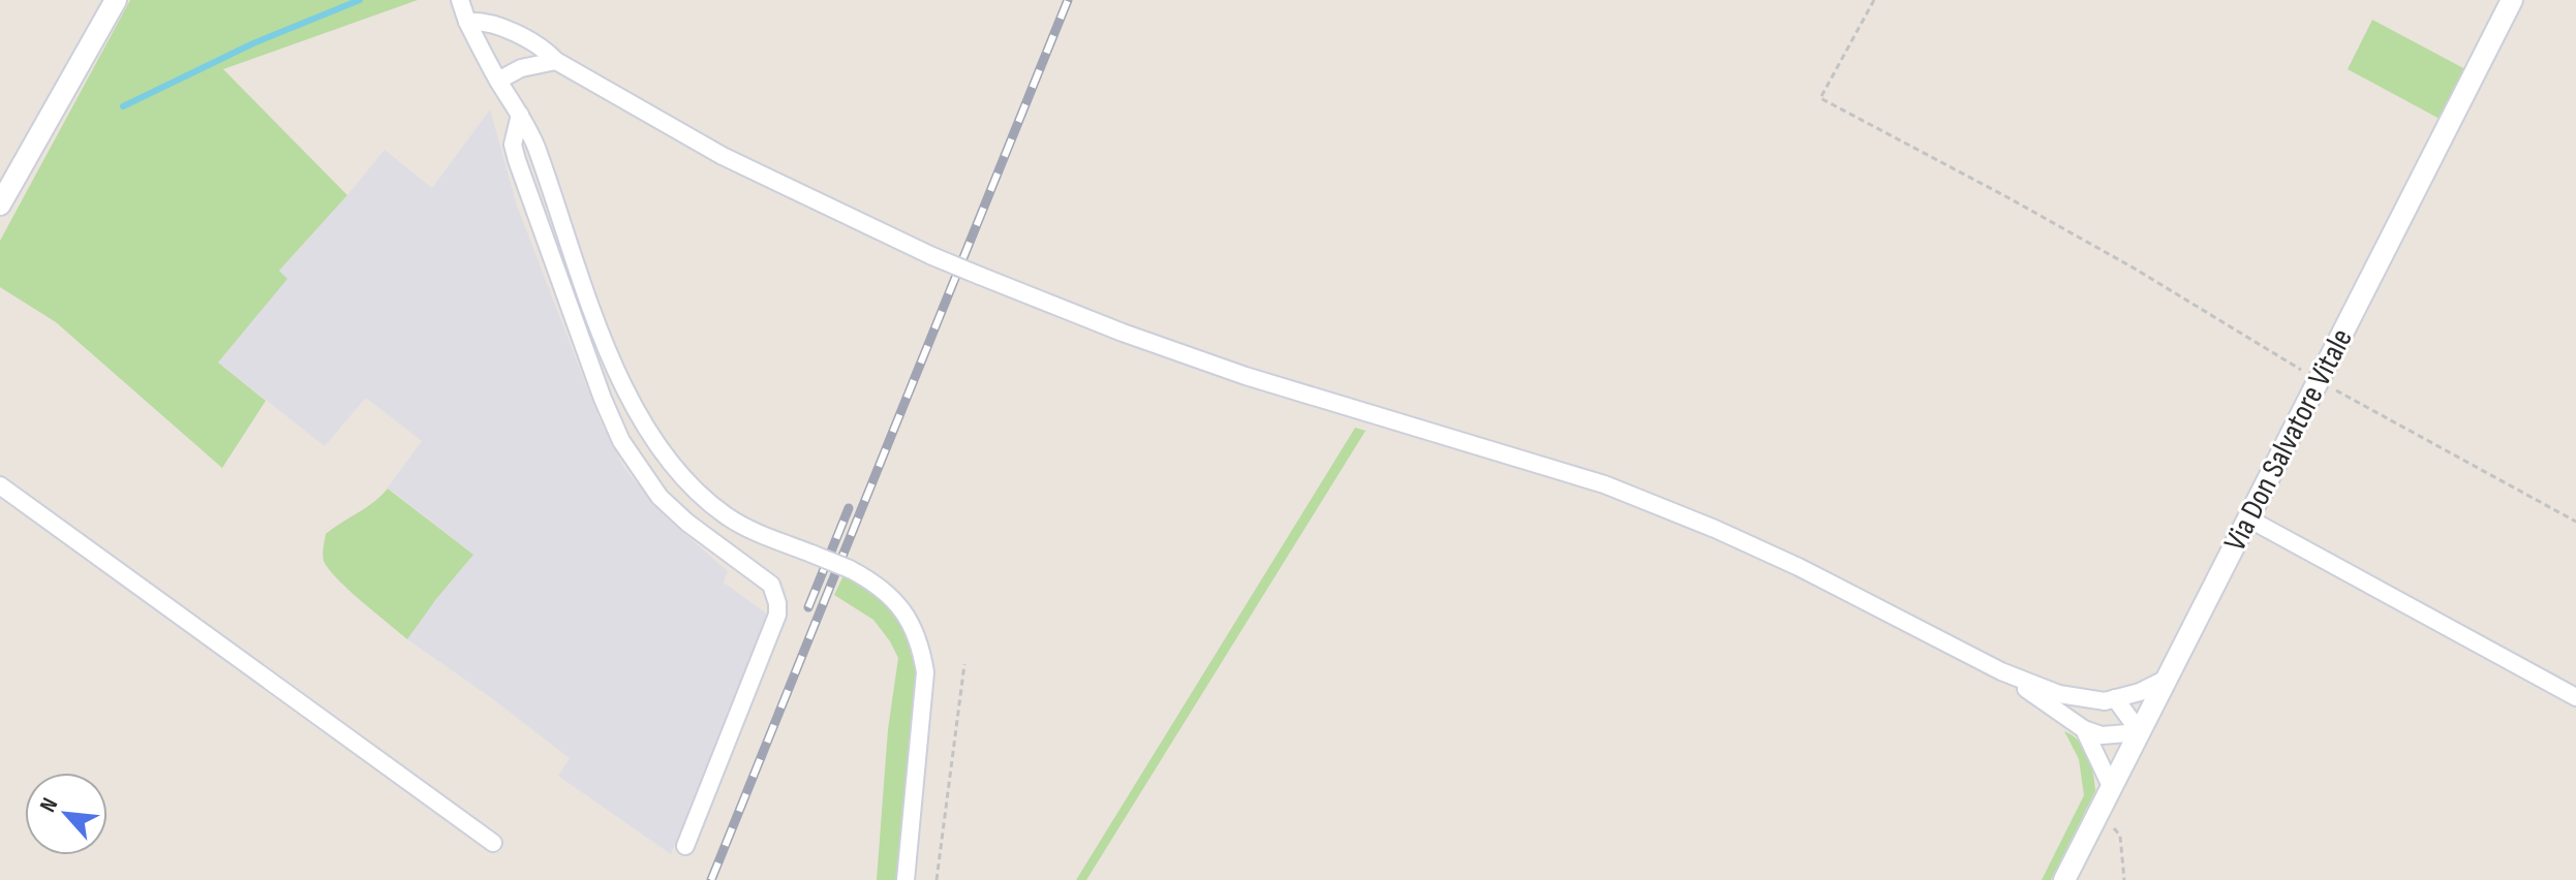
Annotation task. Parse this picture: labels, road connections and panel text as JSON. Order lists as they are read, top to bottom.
{
  "streets": {
    "street": ["Via Don Salvatore Vitale"]
  },
  "north": "top left"
}
